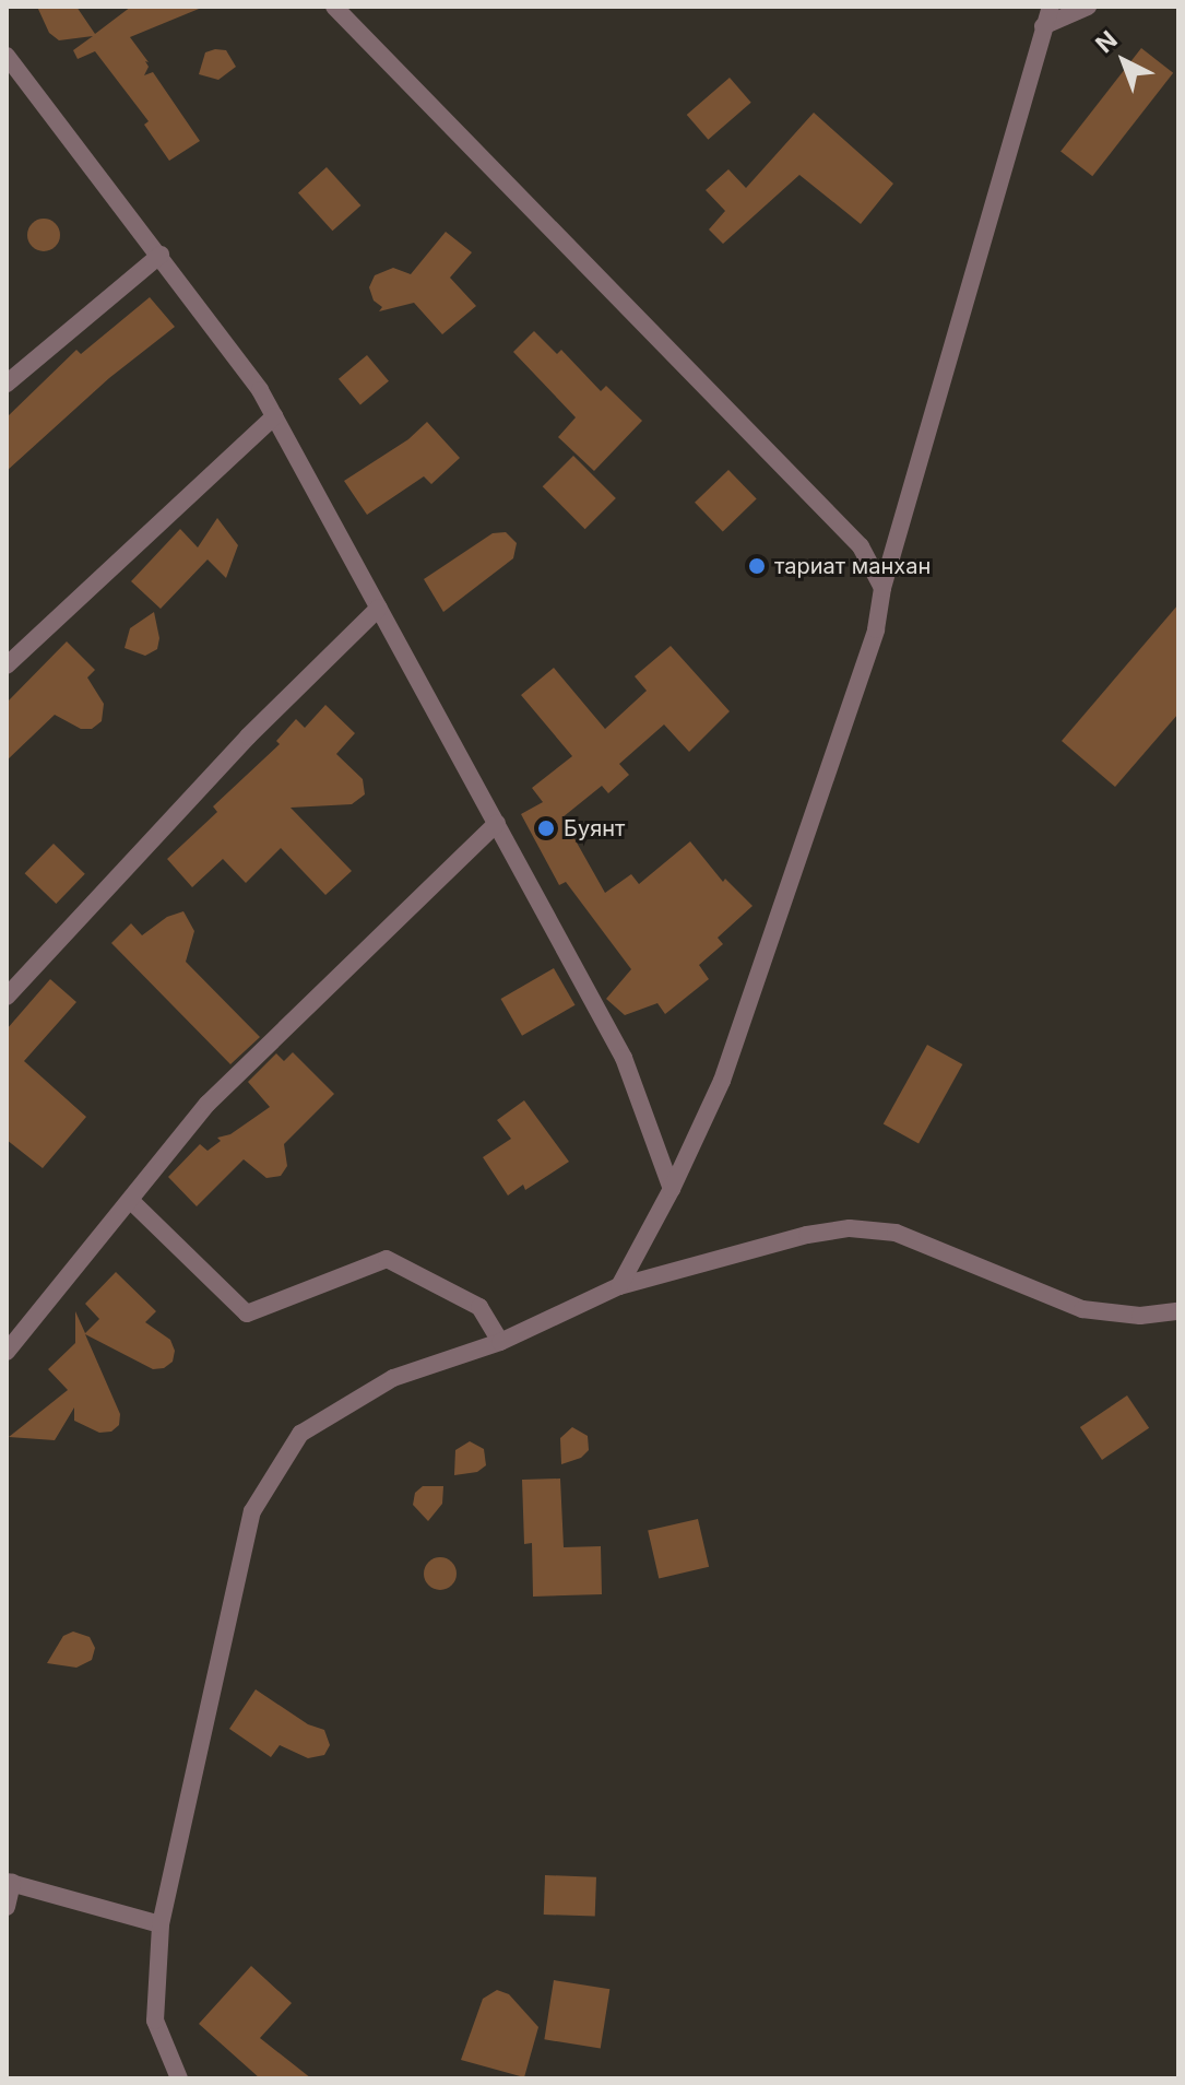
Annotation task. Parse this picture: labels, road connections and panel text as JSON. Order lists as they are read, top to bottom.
{
  "places": ["тариат манхан", "Буянт"],
  "north": "top left"
}
